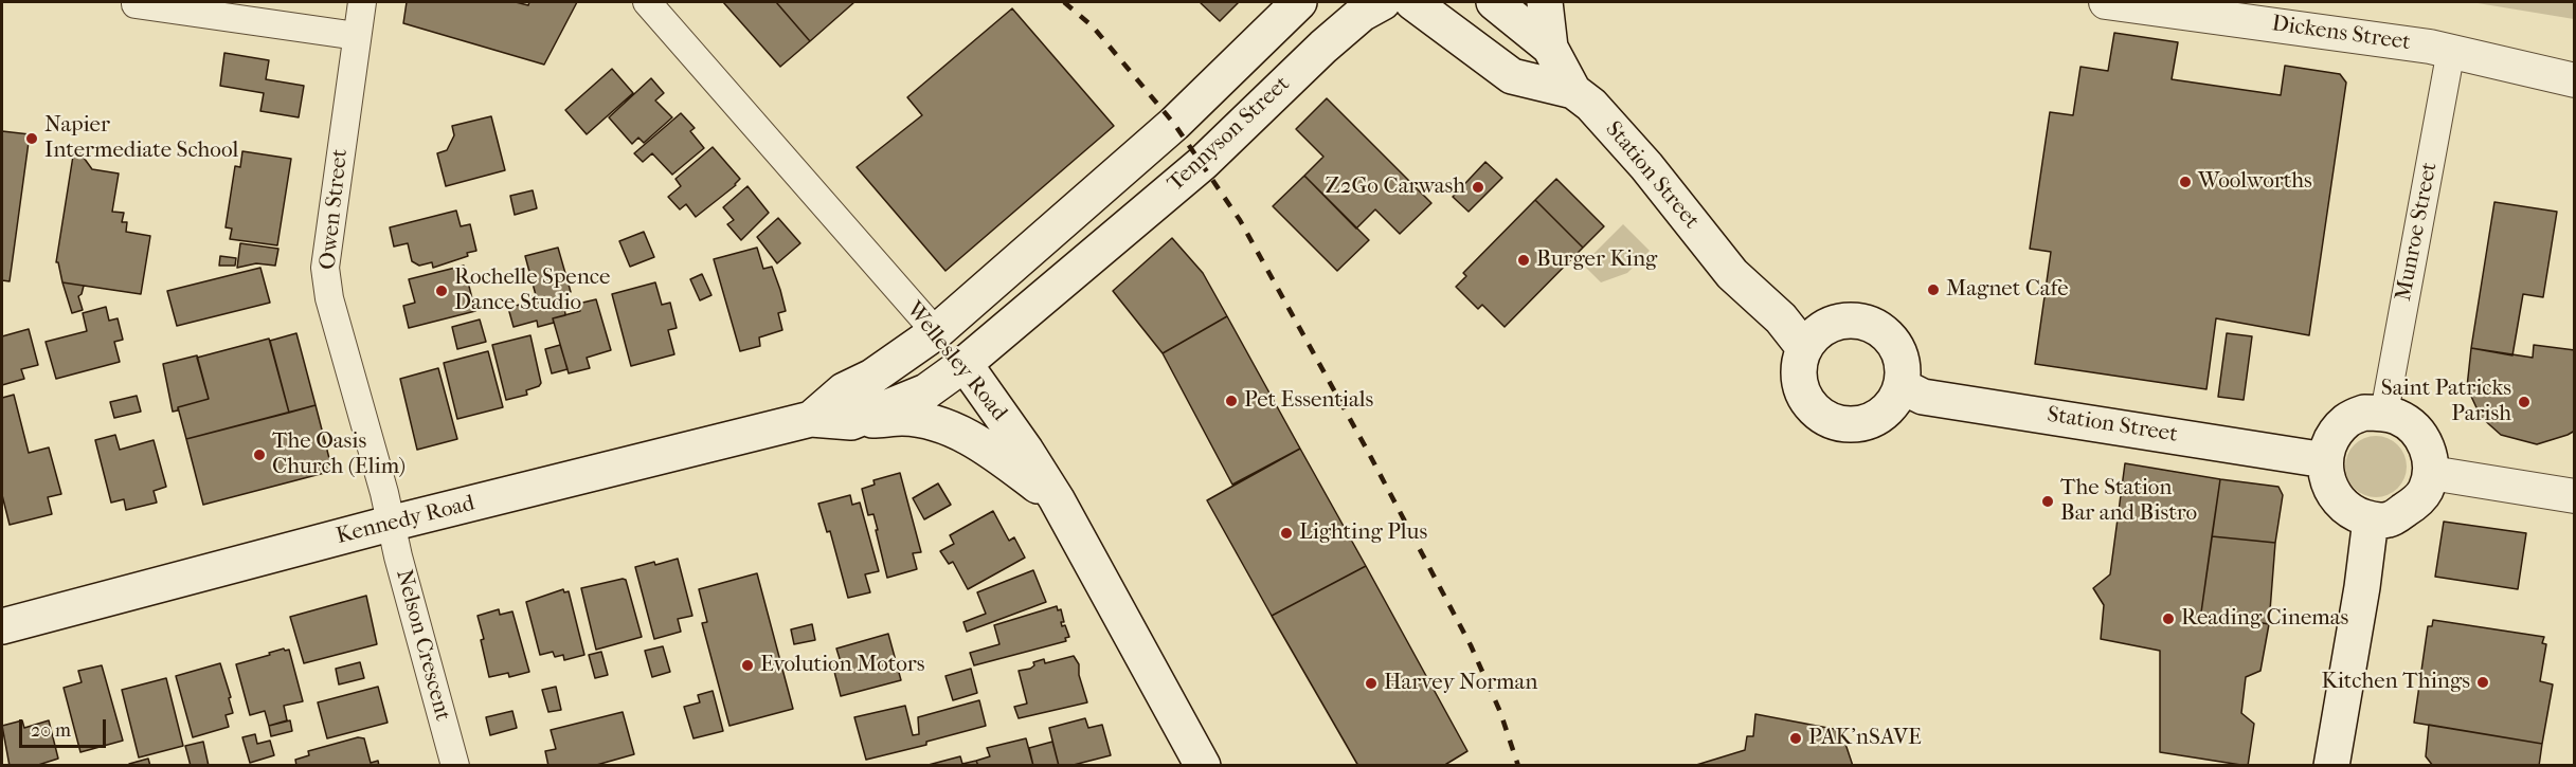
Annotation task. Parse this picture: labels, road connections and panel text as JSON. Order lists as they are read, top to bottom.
{
  "streets": {
    "main road": [
      "Tennyson Street",
      "Station Street",
      "Wellesley Road",
      "Kennedy Road"
    ],
    "street": [
      "Dickens Street",
      "Owen Street",
      "Munroe Street",
      "Nelson Crescent"
    ]
  },
  "crossings": [
    ["Dickens Street", "Munroe Street"],
    ["Tennyson Street", "Wellesley Road"],
    ["Tennyson Street", "Kennedy Road"],
    ["Station Street", "Munroe Street"],
    ["Owen Street", "Kennedy Road"],
    ["Owen Street", "Nelson Crescent"],
    ["Wellesley Road", "Kennedy Road"],
    ["Kennedy Road", "Nelson Crescent"]
  ],
  "places": [
    "Napier Intermediate School",
    "Woolworths",
    "Z2Go Carwash",
    "Burger King",
    "Magnet Cafe",
    "Rochelle Spence Dance Studio",
    "Pet Essentials",
    "Saint Patricks Parish",
    "The Oasis Church (Elim)",
    "The Station Bar and Bistro",
    "Lighting Plus",
    "Reading Cinemas",
    "Evolution Motors",
    "Kitchen Things",
    "Harvey Norman",
    "PAK'nSAVE"
  ],
  "scale_bar": "20 m"
}
